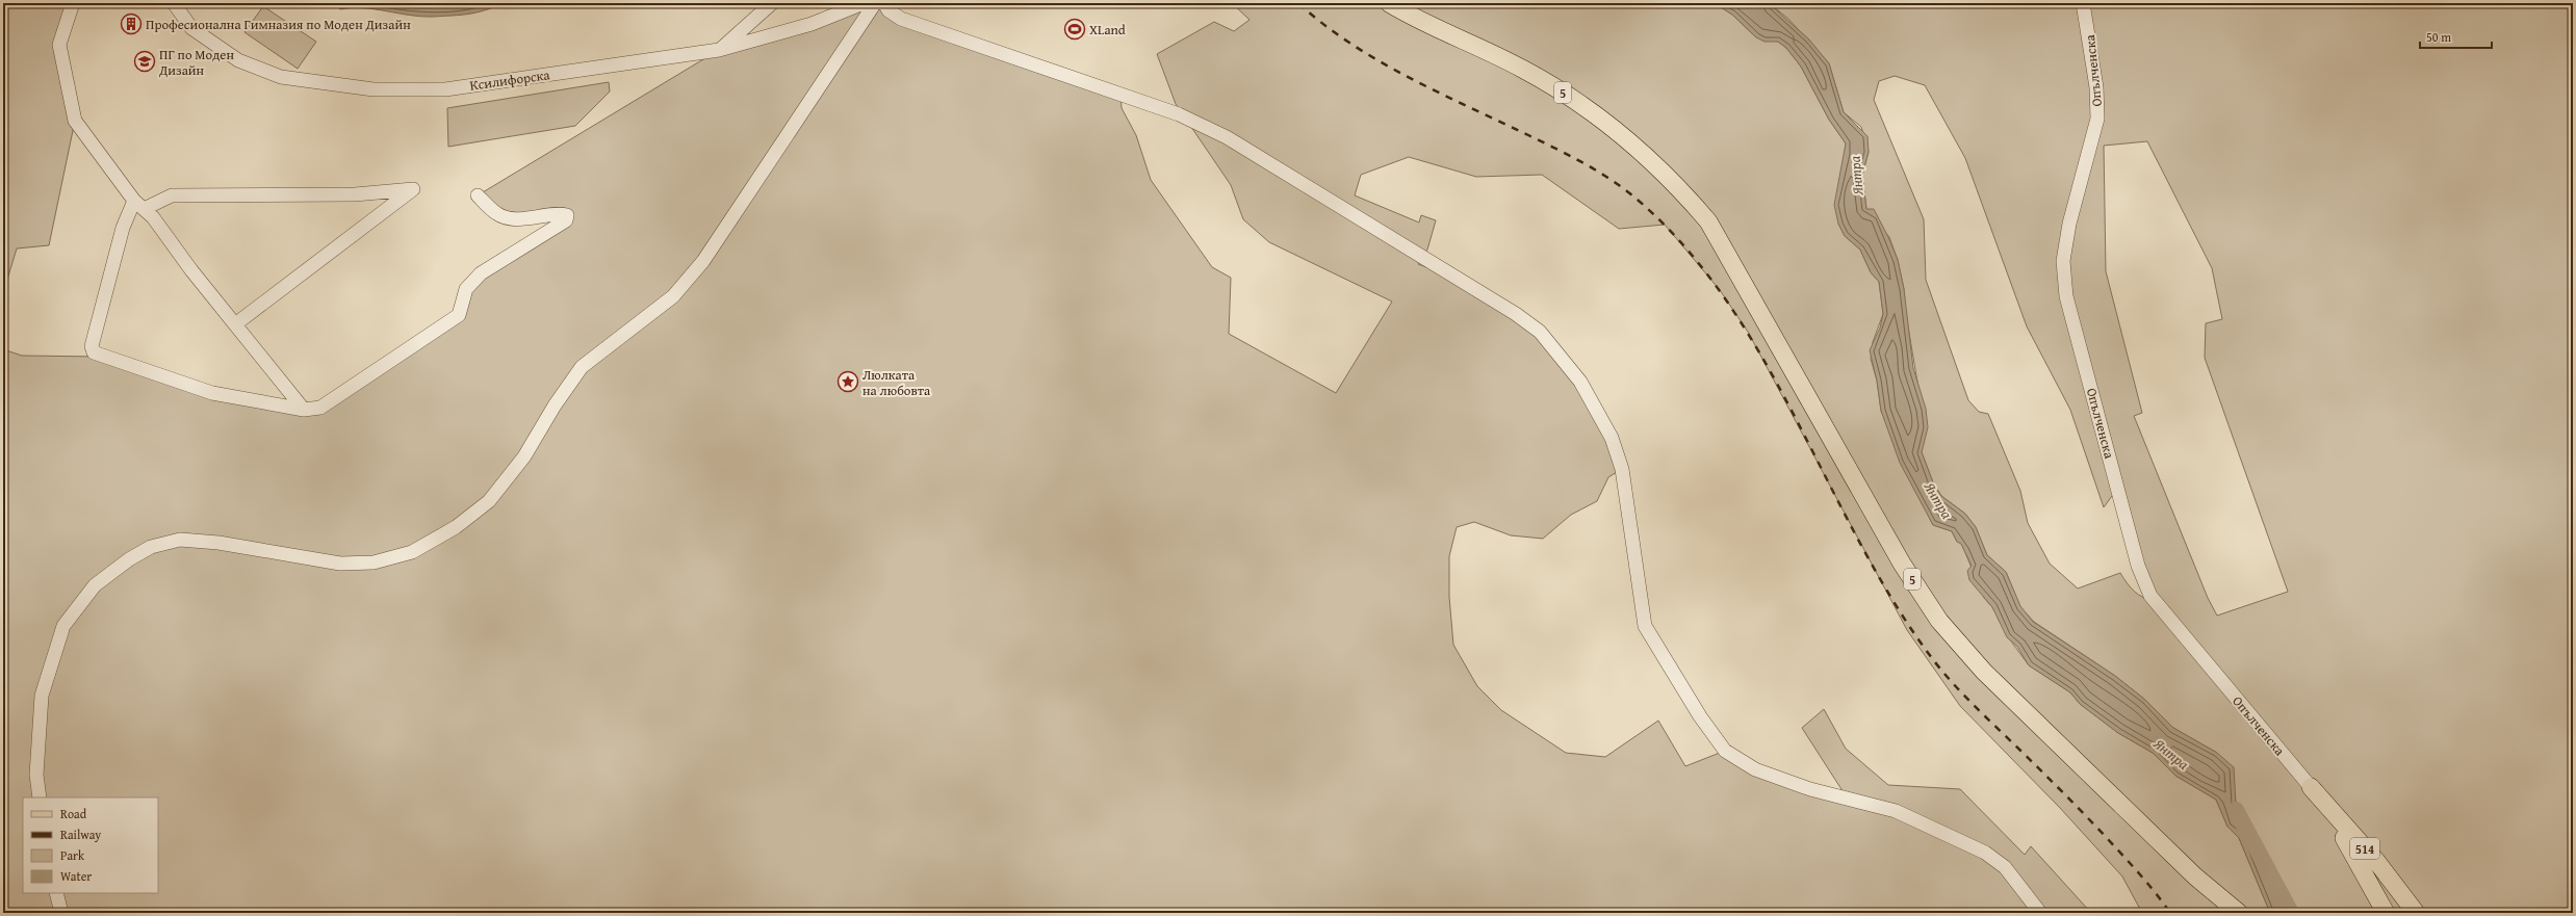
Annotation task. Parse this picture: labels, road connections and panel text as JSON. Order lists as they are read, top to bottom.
{
  "streets": {
    "main road": ["5", "514"],
    "street": ["Опълченска", "Ксилифорска"]
  },
  "crossings": [
    ["Опълченска", "514"]
  ],
  "water": ["Янтра"],
  "places": {
    "building": ["Професионална Гимназия по Моден Дизайн"],
    "sports": ["XLand"],
    "school or university": ["ПГ по Моден Дизайн"],
    "place": ["Люлката на любовта"]
  },
  "legend": [
    "Road",
    "Railway",
    "Park",
    "Water"
  ],
  "scale_bar": "50 m"
}
